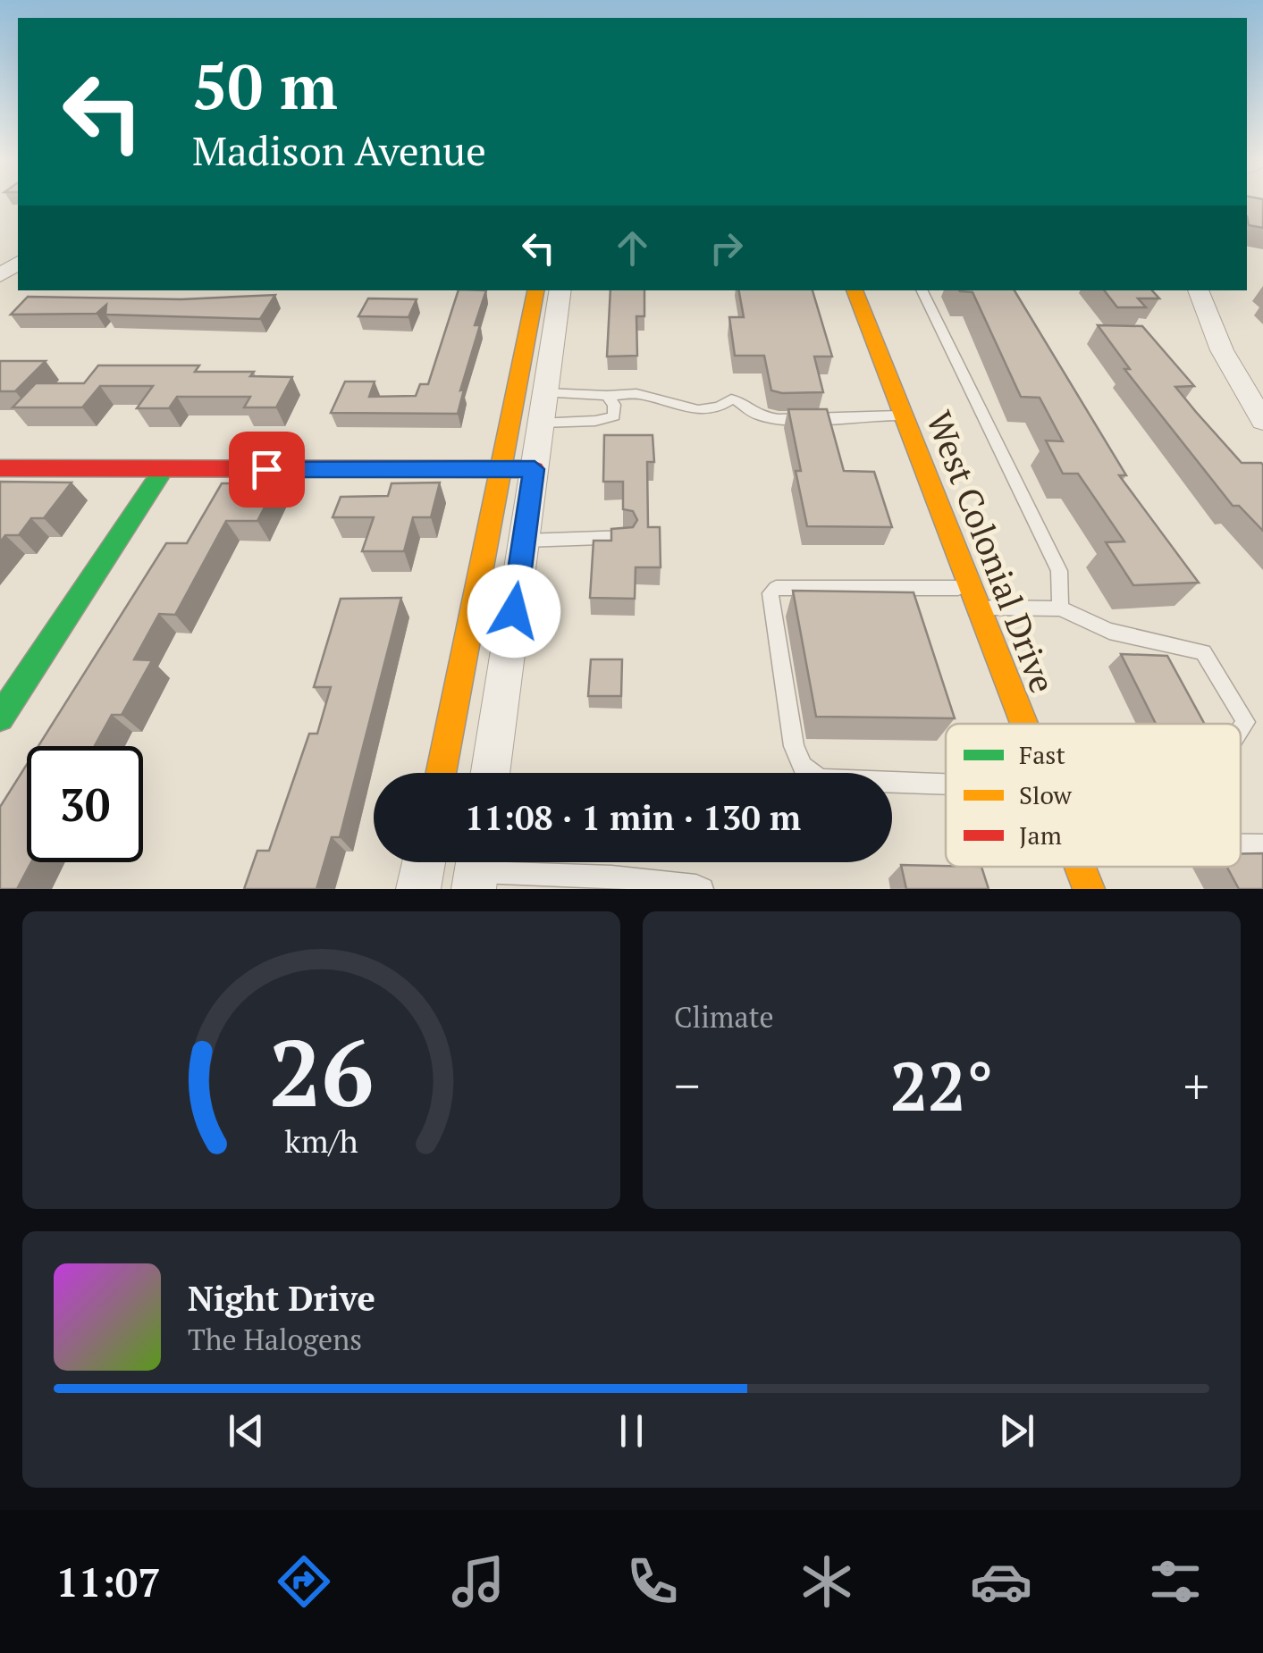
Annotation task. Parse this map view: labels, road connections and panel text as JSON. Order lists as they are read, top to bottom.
{
  "streets": {
    "main road": ["West Colonial Drive"]
  },
  "legend": ["Fast", "Slow", "Jam"],
  "page": {
    "turn": ["50 m", "Madison Avenue"],
    "limit": "30",
    "trip": "11:08 · 1 min · 130 m",
    "tile": "Climate",
    "heat": ["−", "22°", "+"],
    "song": ["Night Drive", "The Halogens"],
    "tabs": "11:07",
    "gauge": ["26", "km/h"]
  }
}
